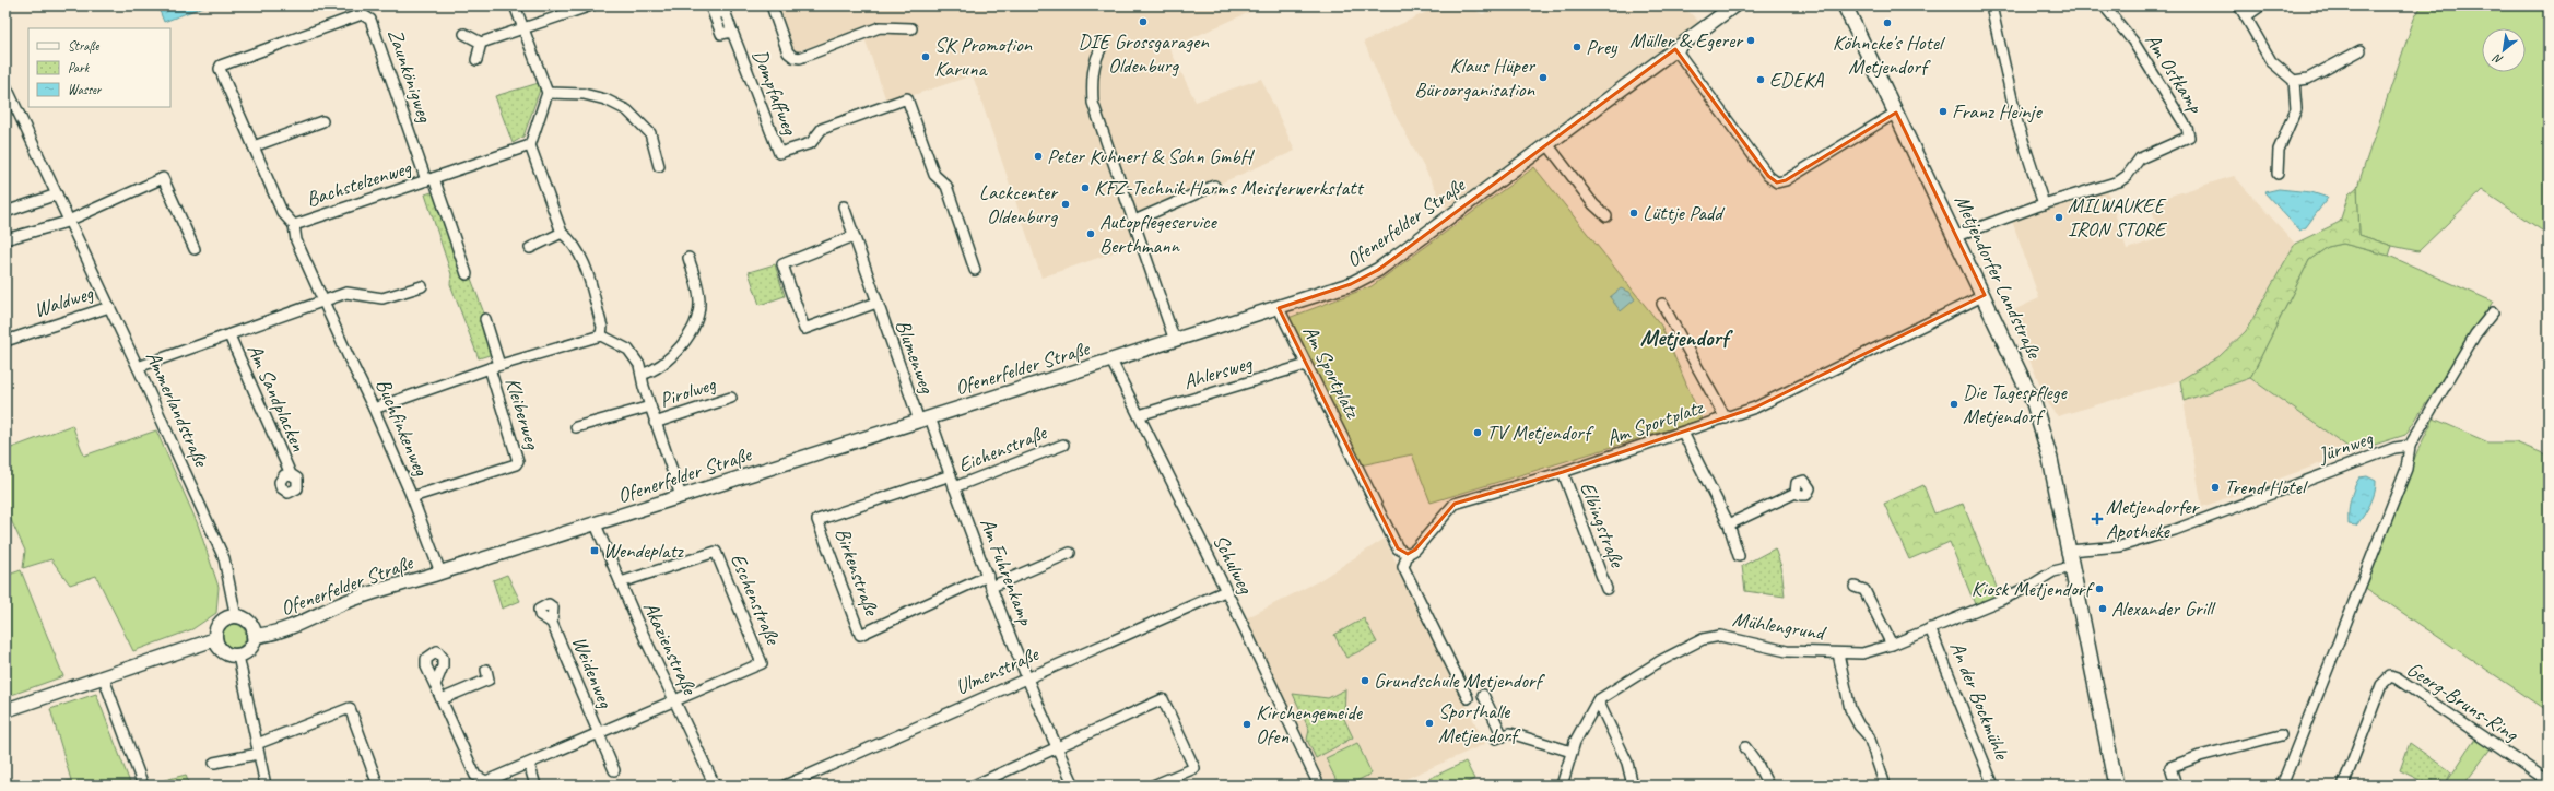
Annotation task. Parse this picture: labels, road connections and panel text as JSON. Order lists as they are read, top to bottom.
{
  "streets": {
    "main road": ["Metjendorfer Landstraße"],
    "street": [
      "Am Ostkamp",
      "Zaunkönigweg",
      "Dompfaffweg",
      "Bachstelzenweg",
      "Ofenerfelder Straße",
      "Waldweg",
      "Blumenweg",
      "Am Sportplatz",
      "Ahlersweg",
      "Pirolweg",
      "Am Sandplacken",
      "Ammerlandstraße",
      "Kleiberweg",
      "Buchfinkenweg",
      "Jürnweg",
      "Eichenstraße",
      "Elbingstraße",
      "Schulweg",
      "Birkenstraße",
      "Am Fuhrenkamp",
      "Eschenstraße",
      "Mühlengrund",
      "Akazienstraße",
      "Ulmenstraße",
      "Weidenweg",
      "An der Bockmühle",
      "Georg-Bruns-Ring"
    ]
  },
  "crossings": [
    ["Am Ostkamp", "Metjendorfer Landstraße"],
    ["Zaunkönigweg", "Bachstelzenweg"],
    ["Zaunkönigweg", "Buchfinkenweg"],
    ["Bachstelzenweg", "Buchfinkenweg"],
    ["Ofenerfelder Straße", "Blumenweg"],
    ["Ofenerfelder Straße", "Am Sportplatz"],
    ["Ofenerfelder Straße", "Ammerlandstraße"],
    ["Ofenerfelder Straße", "Buchfinkenweg"],
    ["Ofenerfelder Straße", "Schulweg"],
    ["Ofenerfelder Straße", "Am Fuhrenkamp"],
    ["Ofenerfelder Straße", "Akazienstraße"],
    ["Metjendorfer Landstraße", "Am Sportplatz"],
    ["Metjendorfer Landstraße", "Jürnweg"],
    ["Metjendorfer Landstraße", "Mühlengrund"],
    ["Waldweg", "Ammerlandstraße"],
    ["Blumenweg", "Am Fuhrenkamp"],
    ["Am Sportplatz", "Ahlersweg"],
    ["Am Sportplatz", "Elbingstraße"],
    ["Ahlersweg", "Schulweg"],
    ["Am Sandplacken", "Ammerlandstraße"],
    ["Am Sandplacken", "Buchfinkenweg"],
    ["Kleiberweg", "Buchfinkenweg"],
    ["Eichenstraße", "Am Fuhrenkamp"],
    ["Schulweg", "Ulmenstraße"],
    ["Birkenstraße", "Am Fuhrenkamp"],
    ["Am Fuhrenkamp", "Ulmenstraße"],
    ["Eschenstraße", "Akazienstraße"],
    ["Mühlengrund", "An der Bockmühle"]
  ],
  "districts": ["Metjendorf"],
  "places": {
    "other": [
      "DIE Grossgaragen Oldenburg",
      "Köhncke's Hotel Metjendorf",
      "Müller & Egerer",
      "Prey",
      "SK Promotion Karuna",
      "Klaus Hüper Büroorganisation",
      "EDEKA",
      "Franz Heinje",
      "Peter Kuhnert & Sohn GmbH",
      "KFZ-Technik Harms Meisterwerkstatt",
      "Lackcenter Oldenburg",
      "Lüttje Padd",
      "MILWAUKEE IRON STORE",
      "Autopflegeservice Berthmann",
      "Die Tagespflege Metjendorf",
      "TV Metjendorf",
      "Trend Hotel",
      "Kiosk Metjendorf",
      "Alexander Grill",
      "Grundschule Metjendorf",
      "Sporthalle Metjendorf",
      "Kirchengemeide Ofen"
    ],
    "health": ["Metjendorfer Apotheke"],
    "transit": ["Wendeplatz"]
  },
  "legend": ["Straße", "Park", "Wasser"],
  "north": "bottom left"
}
